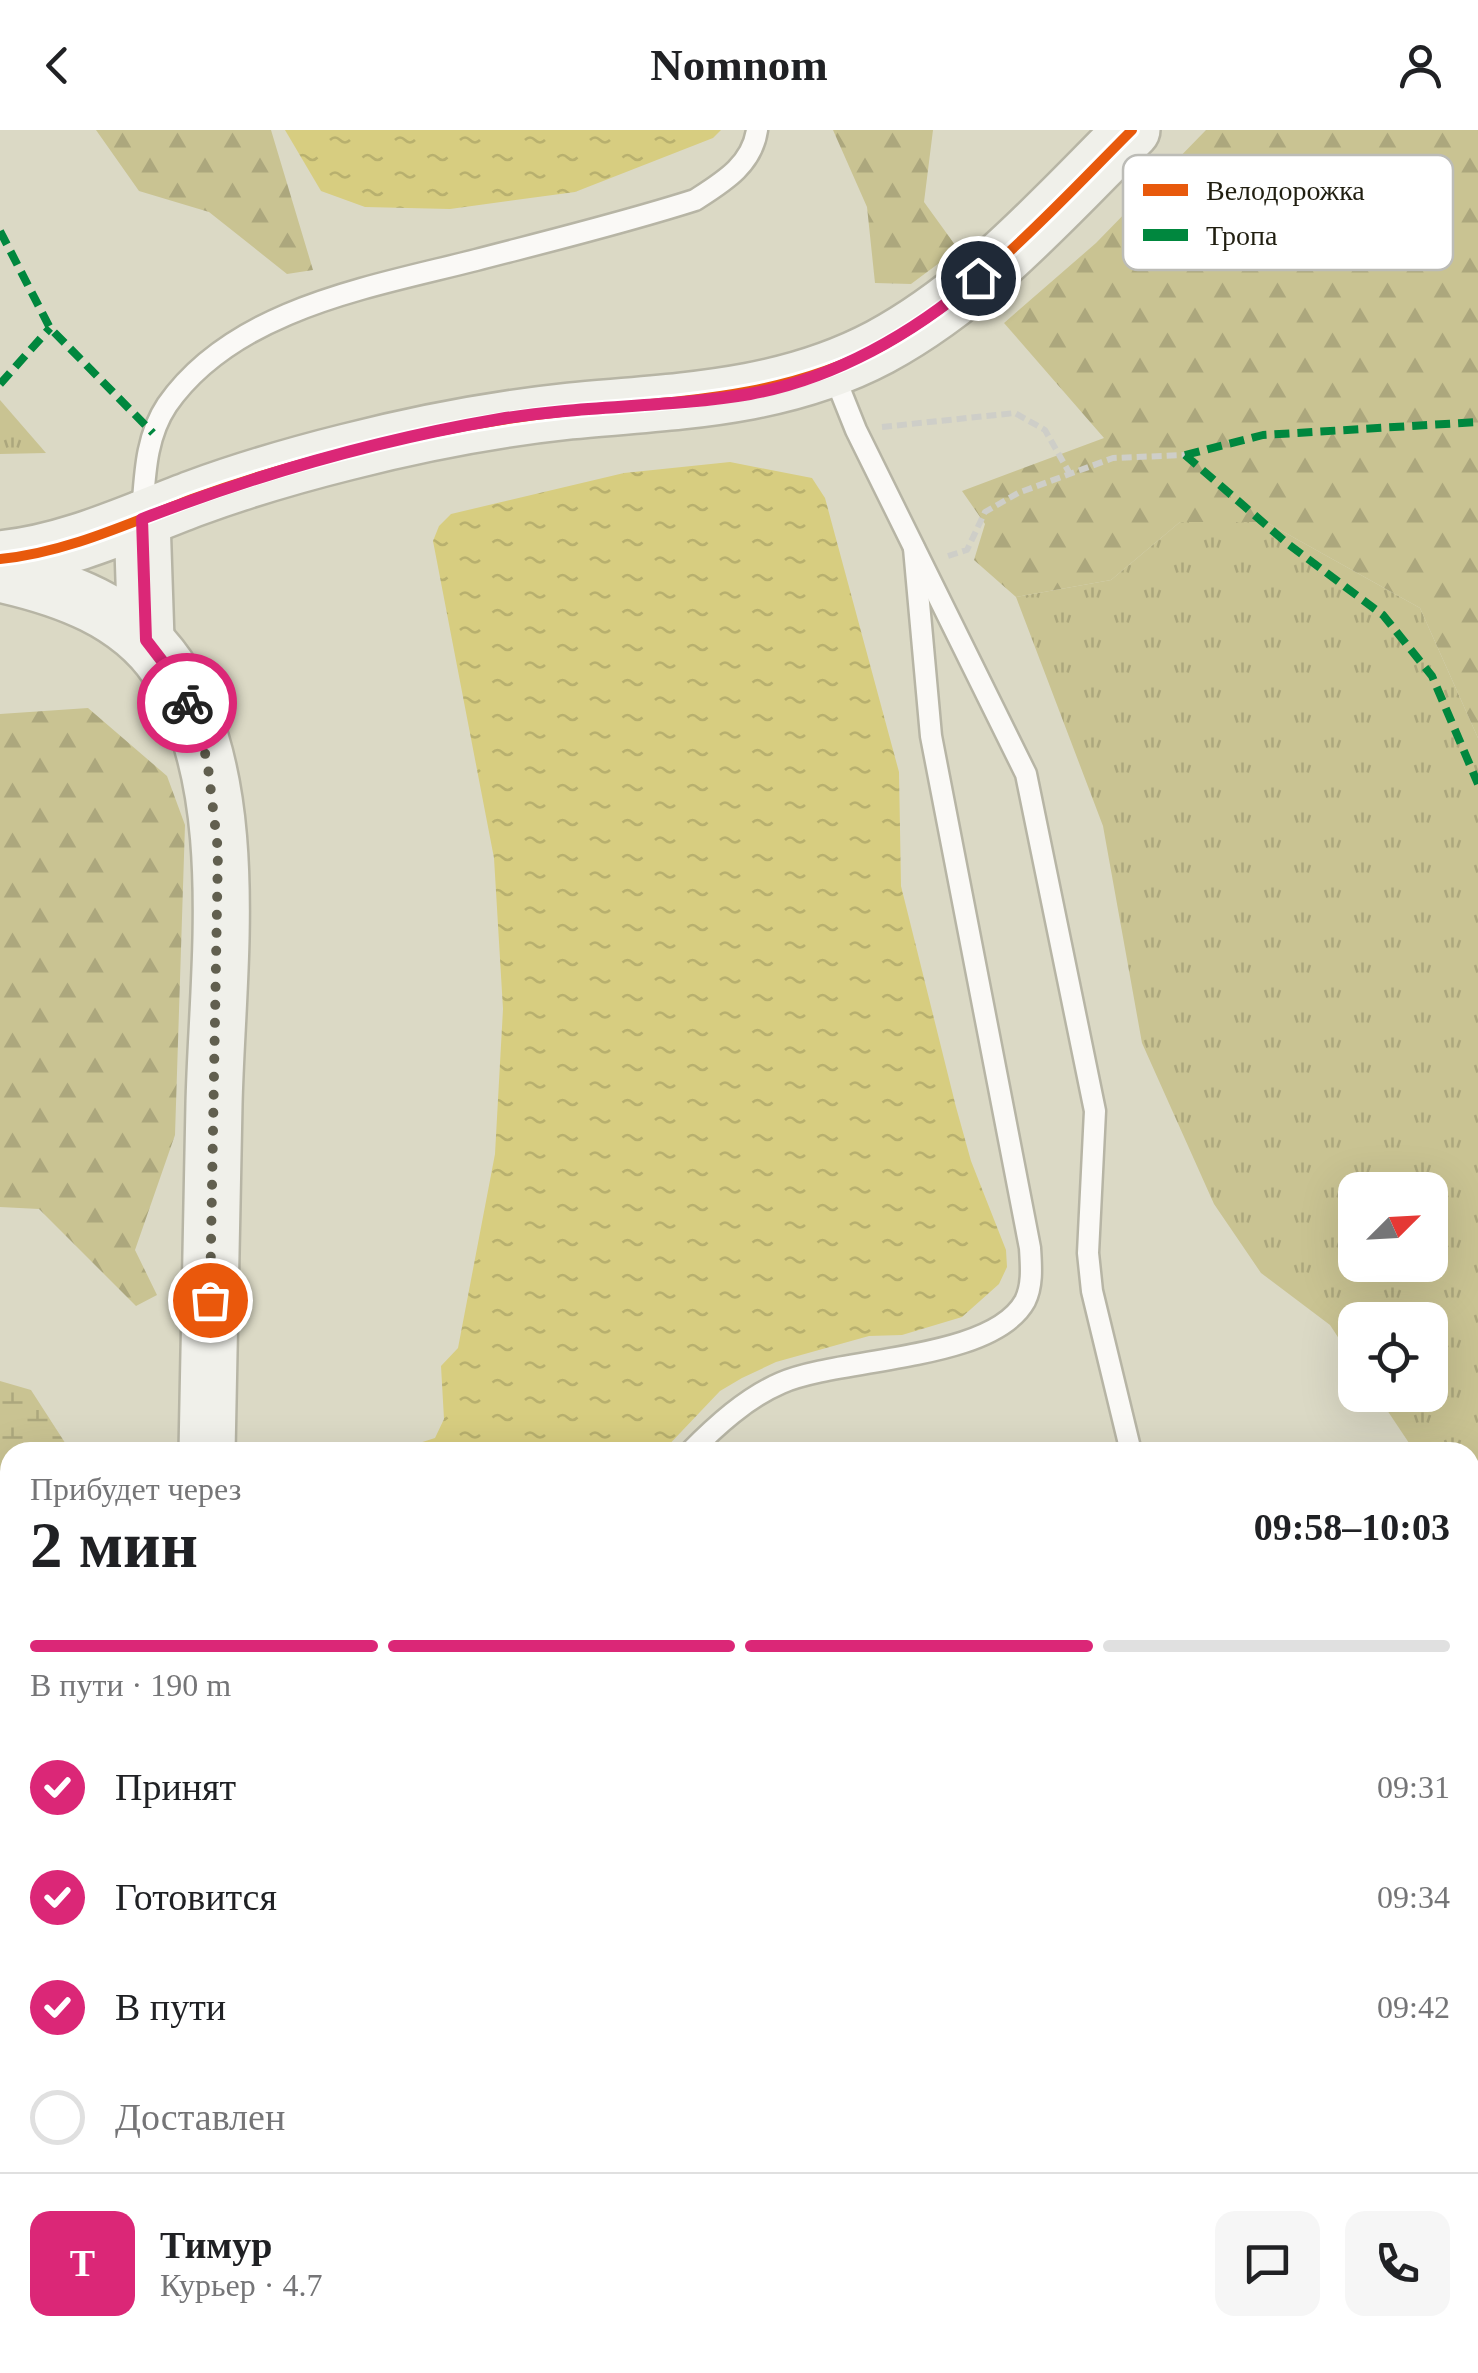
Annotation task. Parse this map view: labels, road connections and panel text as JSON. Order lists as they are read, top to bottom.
{
  "legend": ["Велодорожка", "Тропа"],
  "north": "top right",
  "page": {
    "header": "Nomnom",
    "heading": ["2 мин", "Прибудет через", "09:58–10:03"],
    "panel": ["Тимур", "Курьер · 4.7"],
    "bar": "В пути · 190 m",
    "list": [
      ["Принят", "09:31"],
      ["Готовится", "09:34"],
      ["В пути", "09:42"],
      "Доставлен"
    ],
    "round": "Т"
  }
}
